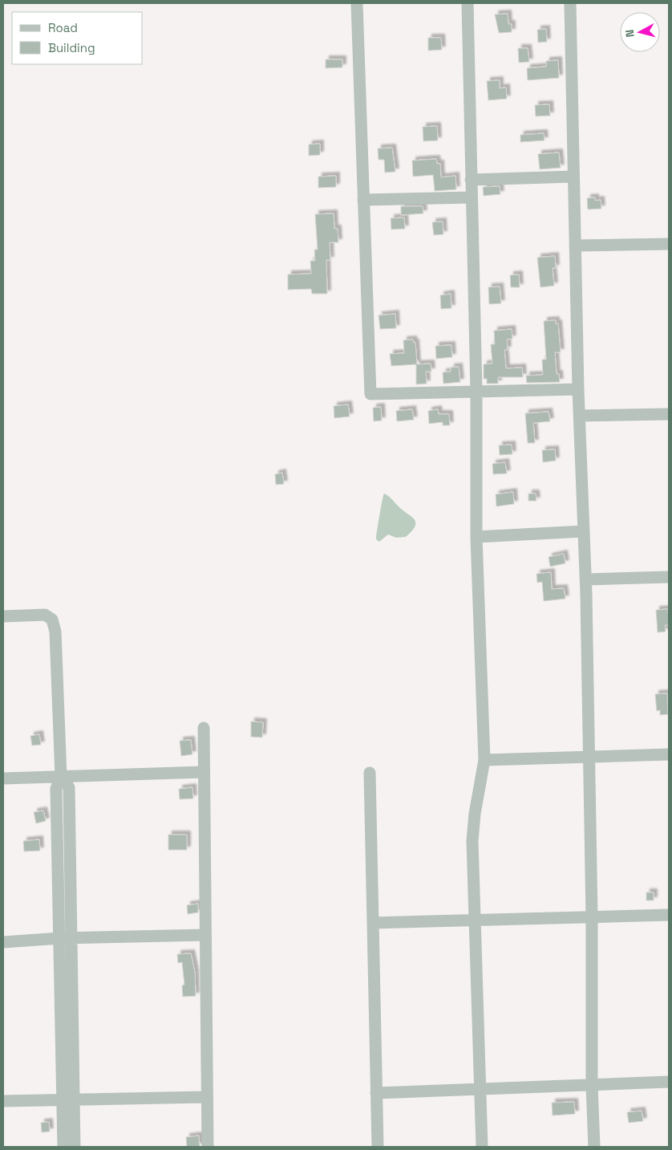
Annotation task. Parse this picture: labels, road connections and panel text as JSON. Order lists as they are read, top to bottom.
{
  "legend": ["Road", "Building"],
  "north": "left"
}
